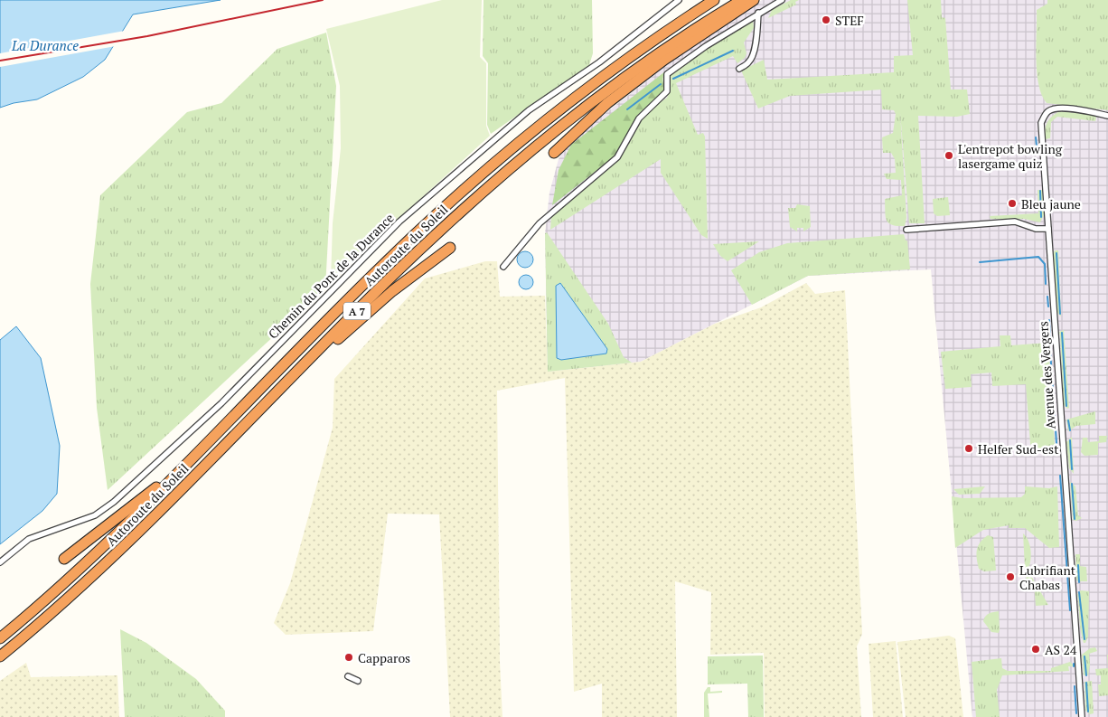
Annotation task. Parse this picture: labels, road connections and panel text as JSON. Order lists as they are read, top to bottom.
{
  "streets": {
    "highway": ["Autoroute du Soleil", "A 7"],
    "street": ["Chemin du Pont de la Durance", "Avenue des Vergers"]
  },
  "water": ["La Durance"],
  "places": [
    "STEF",
    "L'entrepot bowling lasergame quiz",
    "Bleu jaune",
    "Helfer Sud-est",
    "Lubrifiant Chabas",
    "AS 24",
    "Capparos"
  ]
}
